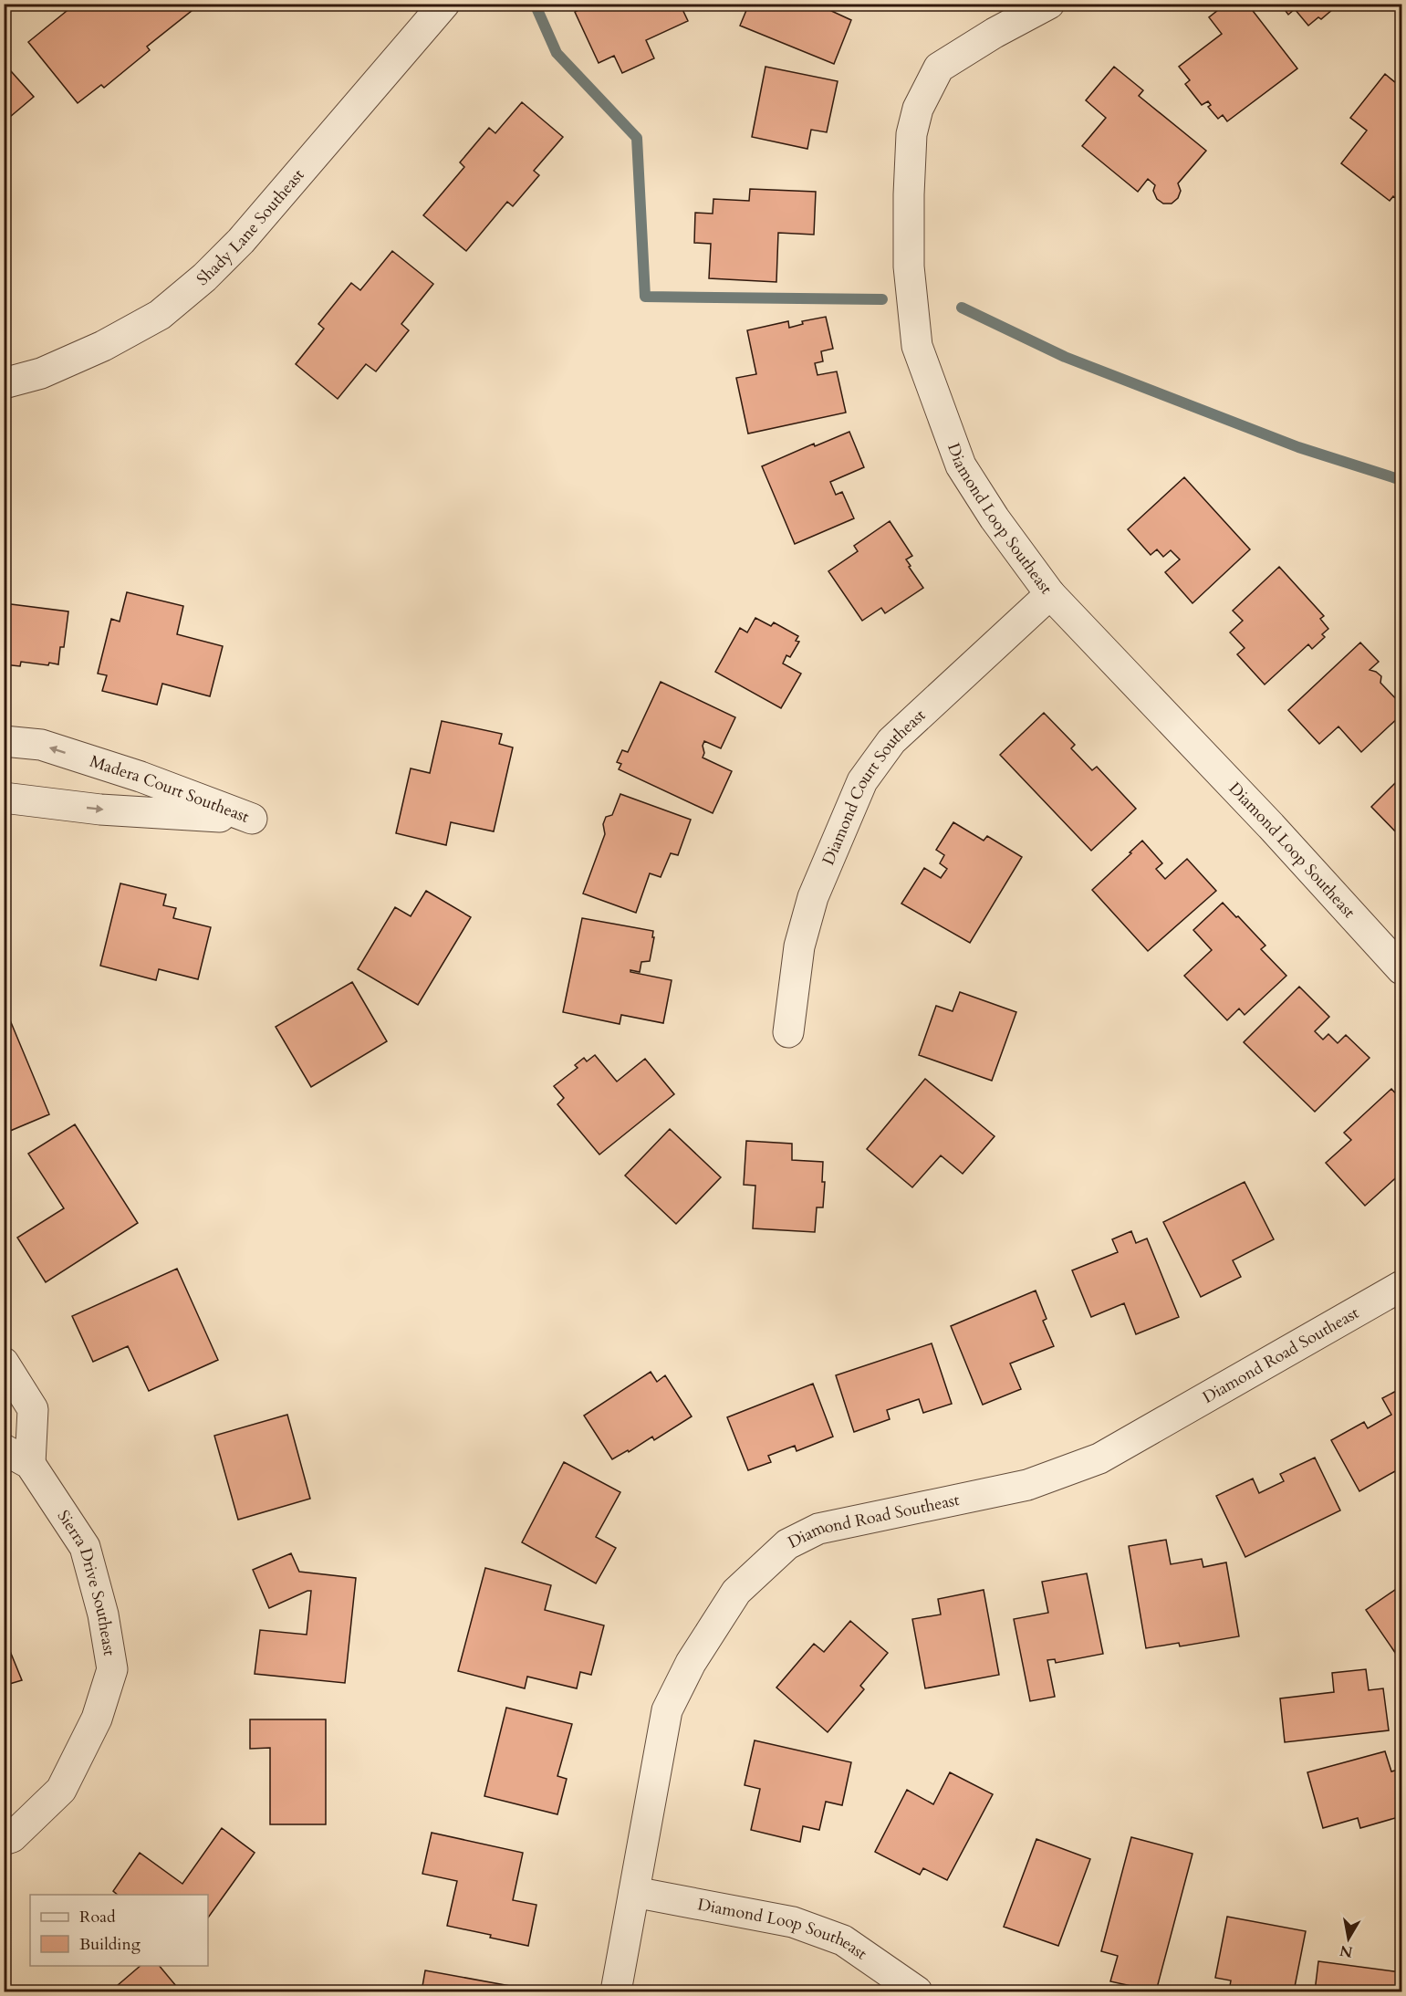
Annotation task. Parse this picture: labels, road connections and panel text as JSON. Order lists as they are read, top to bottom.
{
  "streets": {
    "street": [
      "Shady Lane Southeast",
      "Diamond Loop Southeast",
      "Madera Court Southeast",
      "Diamond Court Southeast",
      "Diamond Road Southeast",
      "Sierra Drive Southeast"
    ]
  },
  "crossings": [
    ["Diamond Loop Southeast", "Diamond Court Southeast"],
    ["Diamond Loop Southeast", "Diamond Road Southeast"]
  ],
  "legend": ["Road", "Building"],
  "north": "bottom"
}
